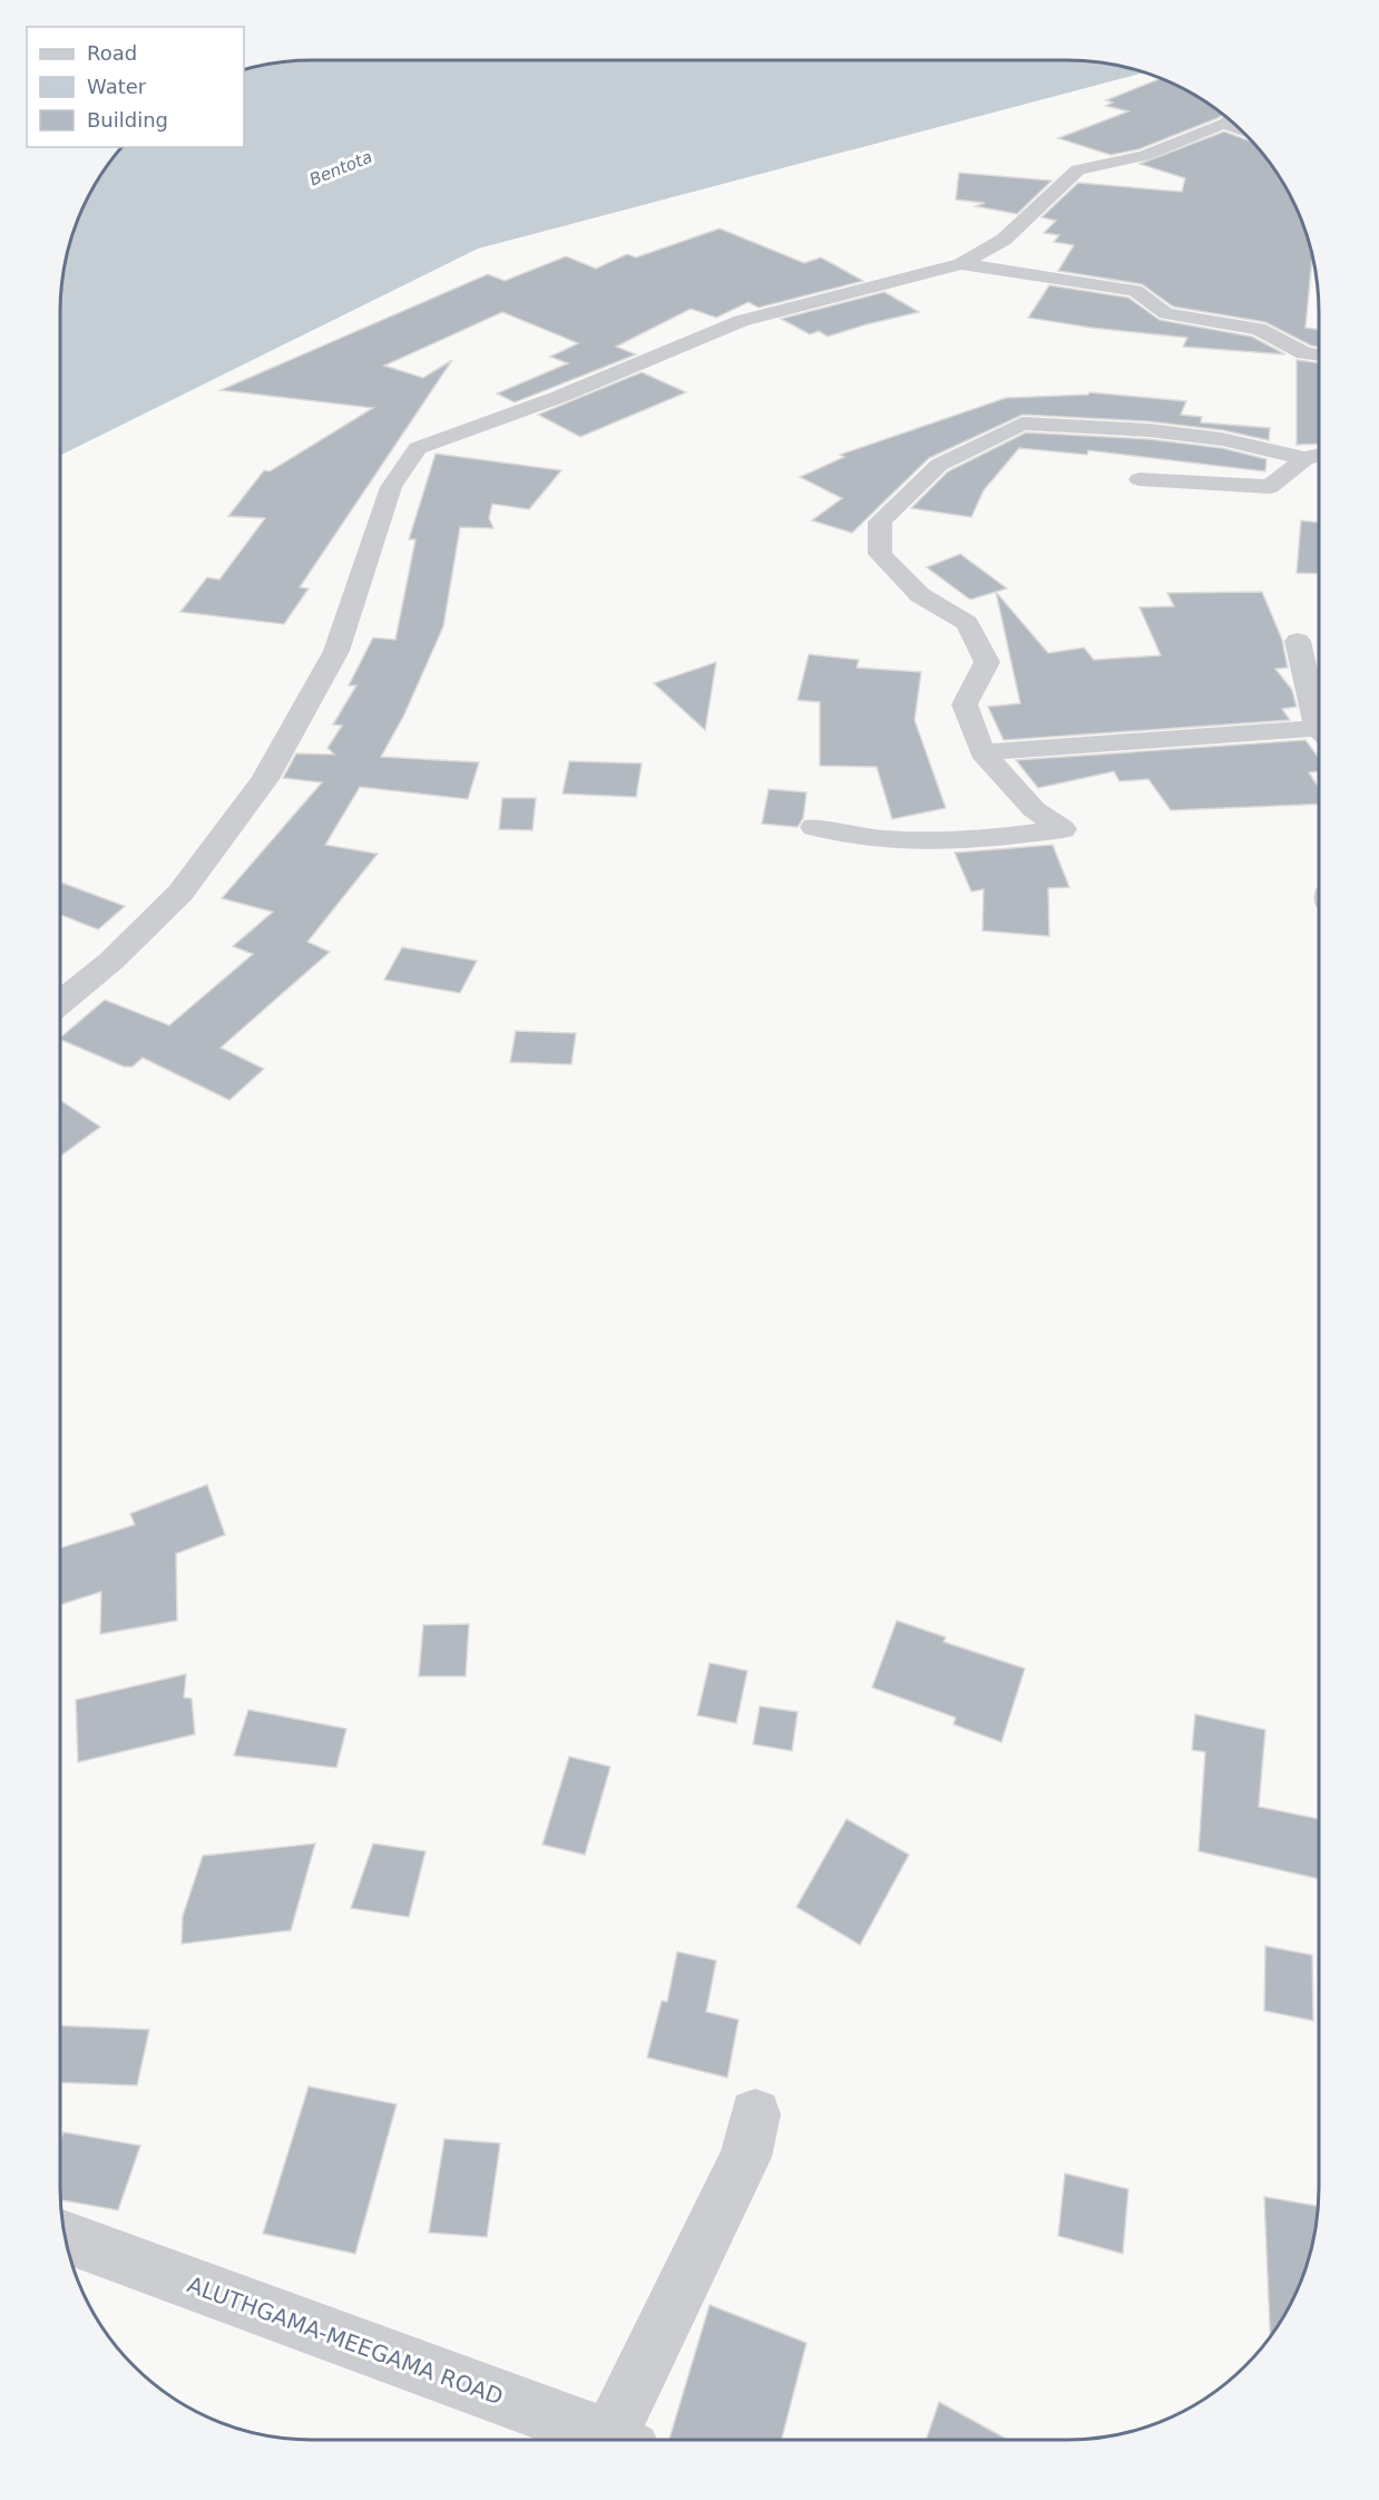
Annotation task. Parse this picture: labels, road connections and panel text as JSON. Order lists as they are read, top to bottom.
{
  "streets": {
    "street": ["ALUTHGAMA-MEEGAMA ROAD"]
  },
  "water": ["Bentota"],
  "legend": ["Road", "Water", "Building"]
}
